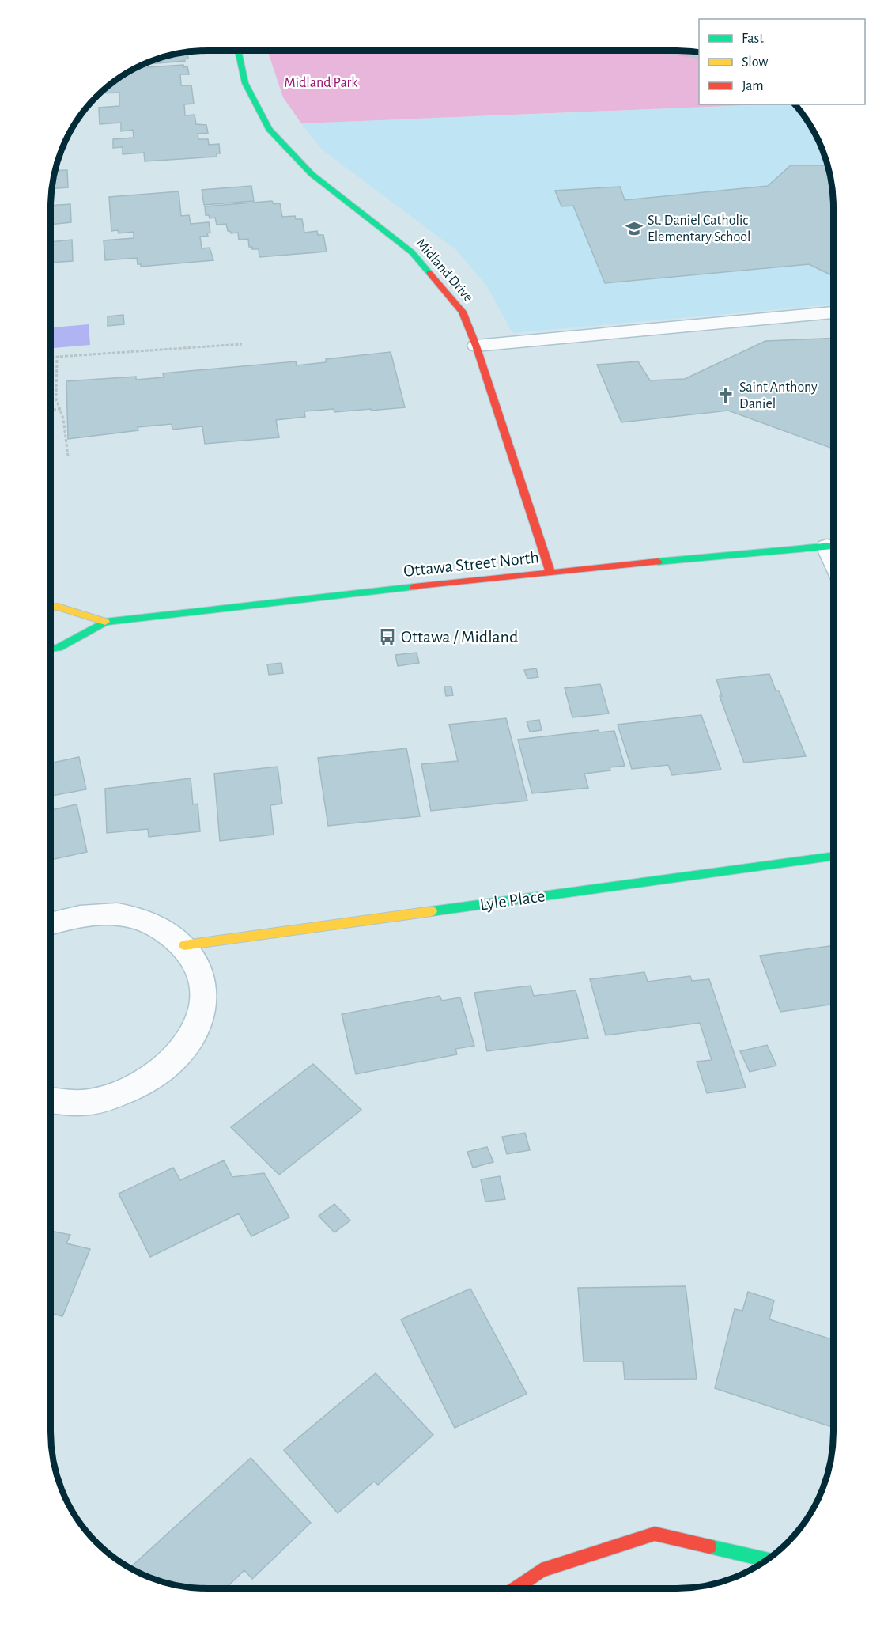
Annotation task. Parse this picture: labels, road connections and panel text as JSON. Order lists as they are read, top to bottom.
{
  "streets": {
    "street": ["Midland Drive", "Ottawa Street North", "Lyle Place"]
  },
  "crossings": [
    ["Midland Drive", "Ottawa Street North"]
  ],
  "parks": ["Midland Park"],
  "places": {
    "school or university": ["St. Daniel Catholic Elementary School"],
    "church": ["Saint Anthony Daniel"],
    "bus stop": ["Ottawa / Midland"]
  },
  "legend": ["Fast", "Slow", "Jam"]
}
